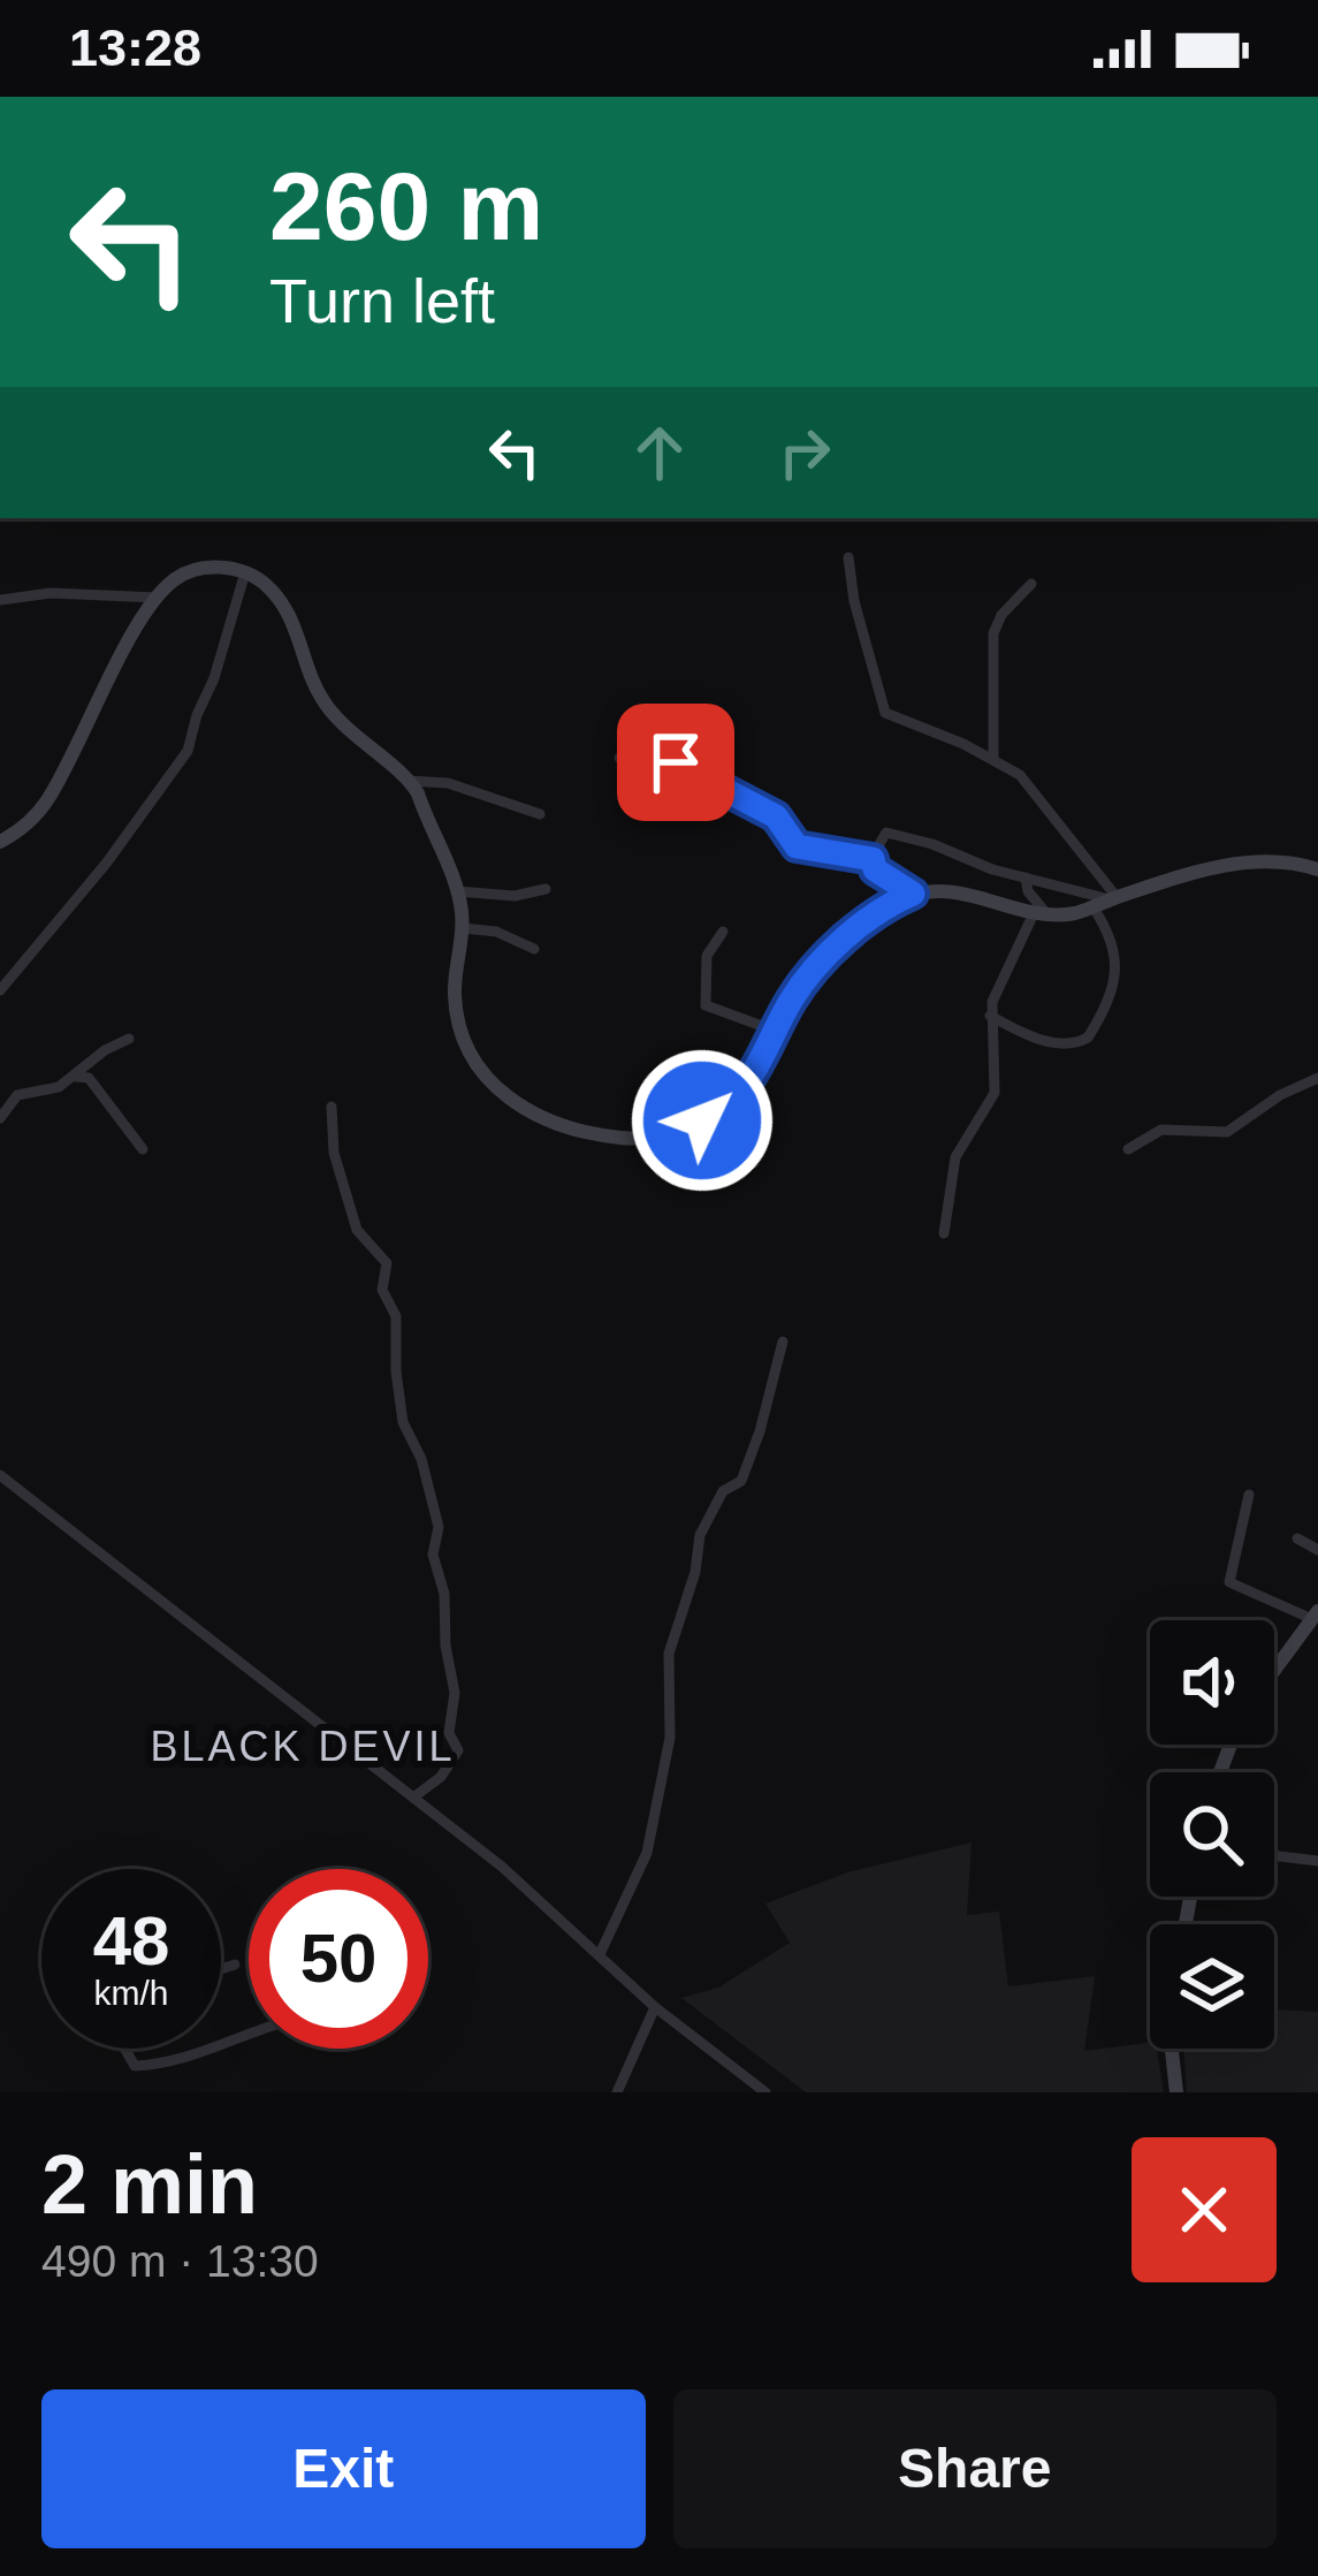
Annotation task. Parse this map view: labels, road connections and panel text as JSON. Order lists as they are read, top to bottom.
{
  "districts": ["BLACK DEVIL"],
  "page": {
    "status": "13:28",
    "turn": ["260 m", "Turn left"],
    "speed": "48 km/h",
    "limit": "50",
    "heading": ["2 min", "490 m · 13:30"],
    "buttons": ["Exit", "Share"]
  }
}
